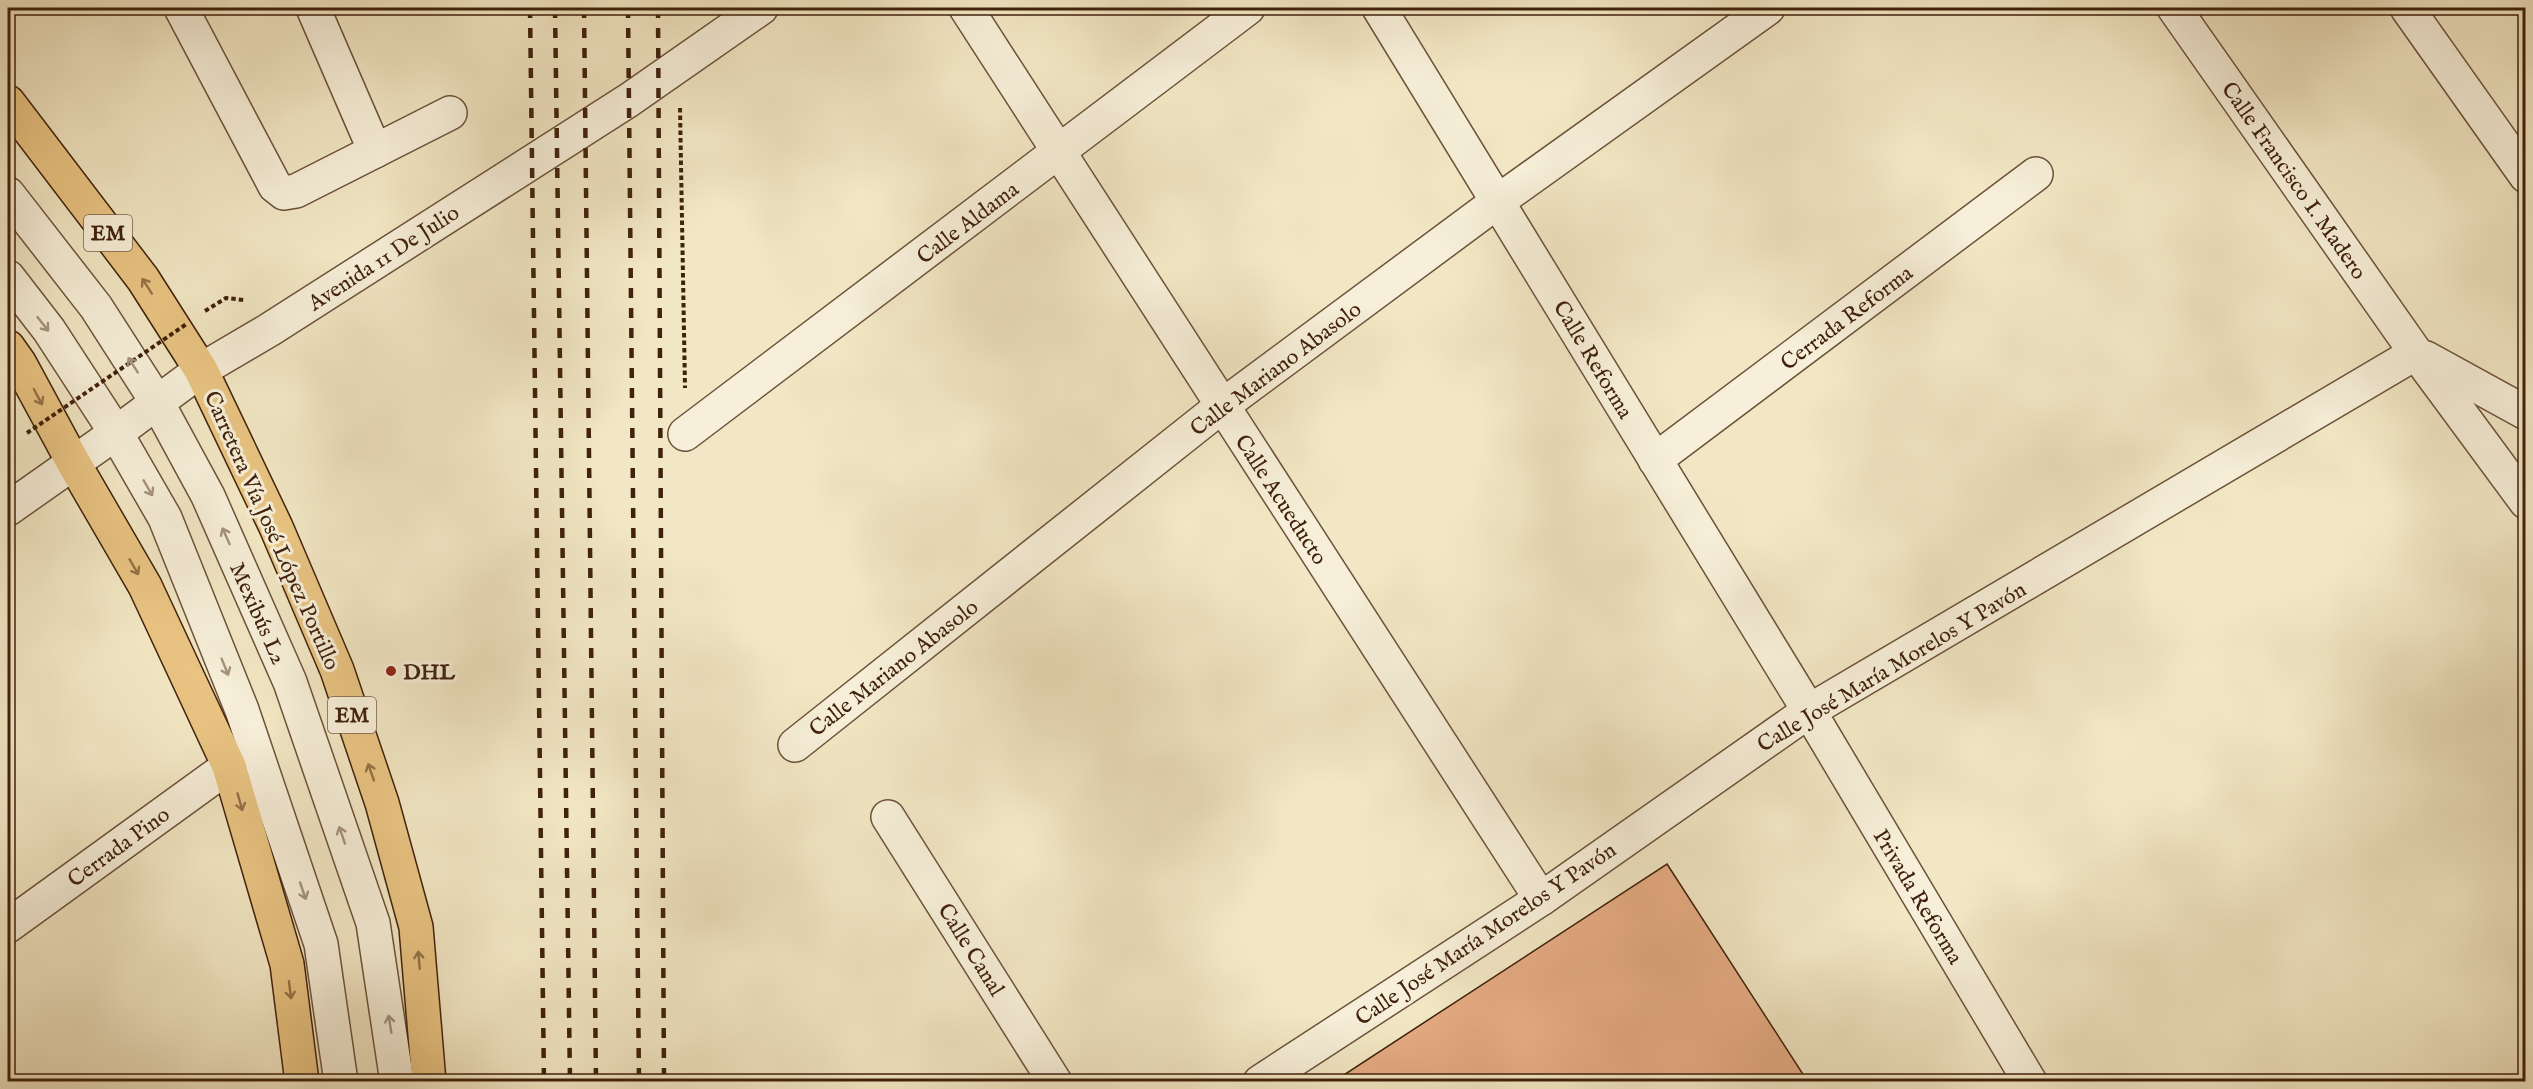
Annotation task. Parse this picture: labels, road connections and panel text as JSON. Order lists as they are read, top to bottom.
{
  "streets": {
    "main road": ["EM", "Carretera Vía José López Portillo"],
    "street": [
      "Calle Francisco I. Madero",
      "Calle Aldama",
      "Avenida 11 De Julio",
      "Cerrada Reforma",
      "Calle Reforma",
      "Calle Mariano Abasolo",
      "Calle Acueducto",
      "Mexibús L2",
      "Calle José María Morelos Y Pavón",
      "Cerrada Pino",
      "Privada Reforma",
      "Calle Canal"
    ]
  },
  "crossings": [
    ["Calle Francisco I. Madero", "Calle José María Morelos Y Pavón"],
    ["Calle Aldama", "Calle Acueducto"],
    ["Avenida 11 De Julio", "Carretera Vía José López Portillo"],
    ["Avenida 11 De Julio", "Mexibús L2"],
    ["Cerrada Reforma", "Calle Reforma"],
    ["Calle Reforma", "Calle Mariano Abasolo"],
    ["Calle Reforma", "Calle José María Morelos Y Pavón"],
    ["Calle Reforma", "Privada Reforma"],
    ["Calle Mariano Abasolo", "Calle Acueducto"],
    ["Calle Acueducto", "Calle José María Morelos Y Pavón"],
    ["Calle José María Morelos Y Pavón", "Privada Reforma"]
  ],
  "places": ["DHL"]
}
